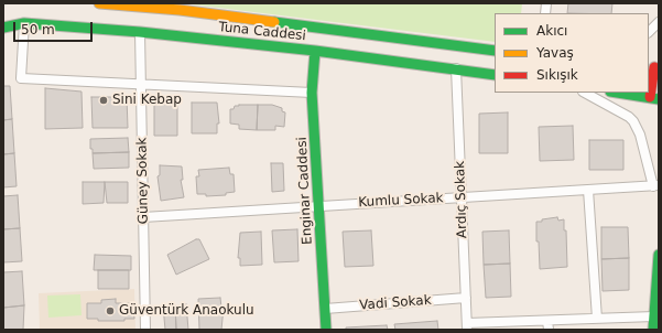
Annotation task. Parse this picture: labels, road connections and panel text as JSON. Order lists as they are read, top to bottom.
{
  "streets": {
    "main road": ["Tuna Caddesi", "Enginar Caddesi"],
    "street": [
      "Güney Sokak",
      "Ardıç Sokak",
      "Kumlu Sokak",
      "Vadi Sokak"
    ]
  },
  "crossings": [
    ["Tuna Caddesi", "Güney Sokak"],
    ["Tuna Caddesi", "Enginar Caddesi"],
    ["Tuna Caddesi", "Ardıç Sokak"],
    ["Güney Sokak", "Kumlu Sokak"],
    ["Enginar Caddesi", "Kumlu Sokak"],
    ["Enginar Caddesi", "Vadi Sokak"],
    ["Ardıç Sokak", "Kumlu Sokak"],
    ["Ardıç Sokak", "Vadi Sokak"]
  ],
  "places": ["Sini Kebap", "Güventürk Anaokulu"],
  "legend": ["Akıcı", "Yavaş", "Sıkışık"],
  "scale_bar": "50 m"
}
